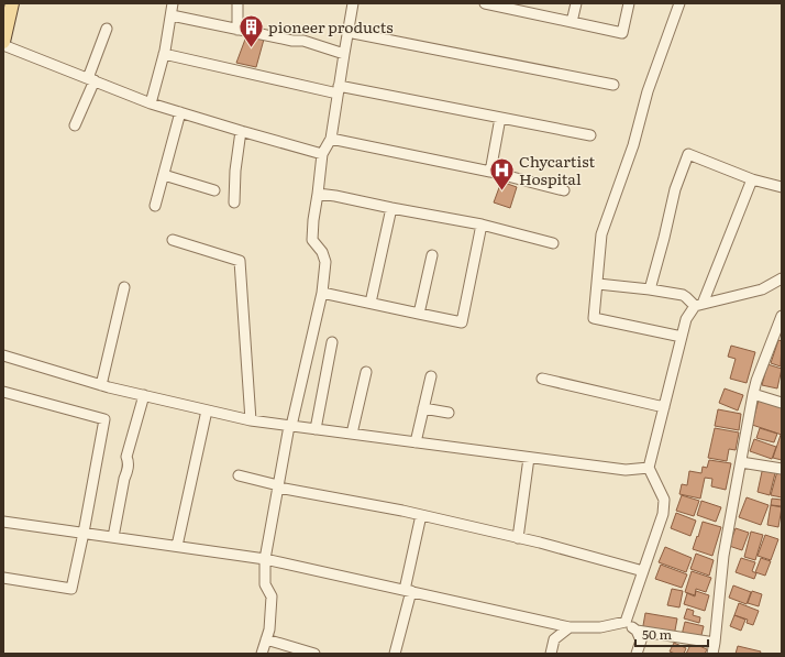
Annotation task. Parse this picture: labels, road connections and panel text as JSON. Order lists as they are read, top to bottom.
{
  "places": {
    "building": ["pioneer products"],
    "hospital": ["Chycartist Hospital"]
  },
  "scale_bar": "50 m"
}
